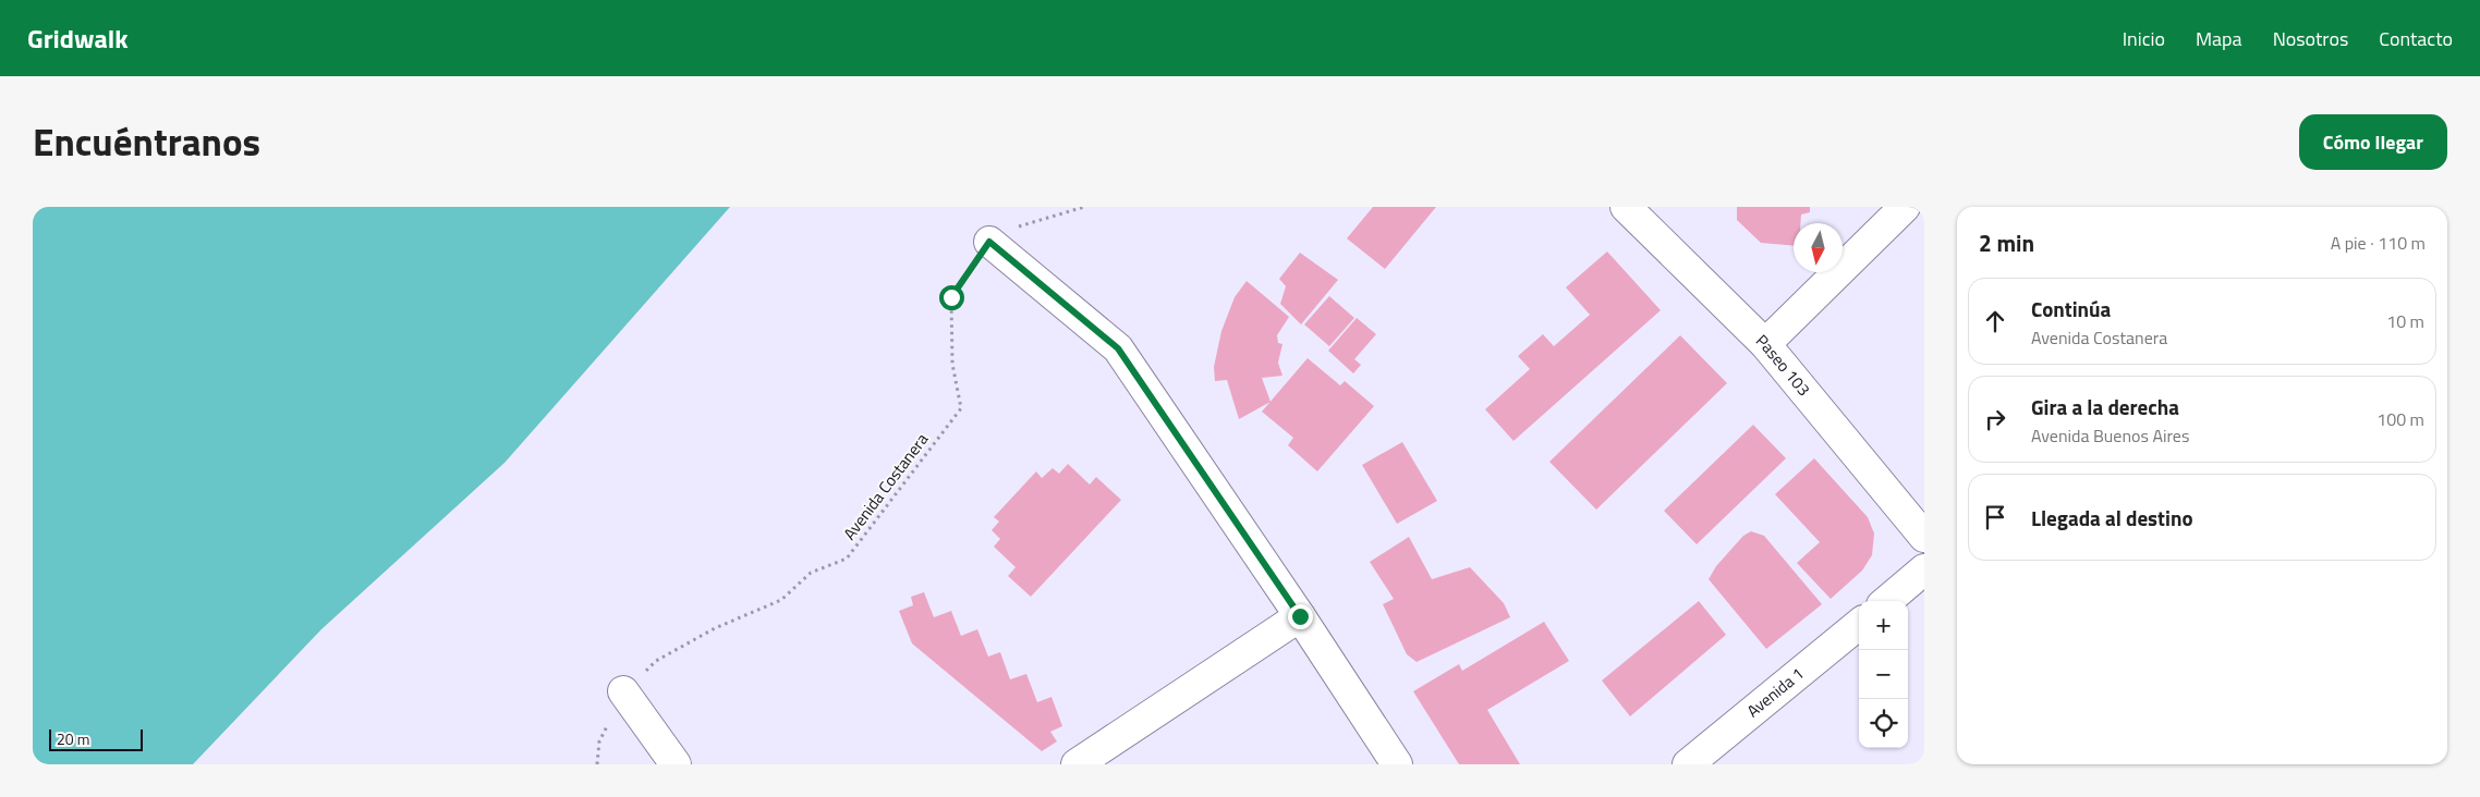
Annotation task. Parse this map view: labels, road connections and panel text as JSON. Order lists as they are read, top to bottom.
{
  "streets": {
    "street": ["Paseo 103", "Avenida 1"],
    "path": ["Avenida Costanera"]
  },
  "scale_bar": "20 m",
  "north": "bottom",
  "page": {
    "header": "Gridwalk",
    "nav": [
      "Inicio",
      "Mapa",
      "Nosotros",
      "Contacto"
    ],
    "title": "Encuéntranos",
    "buttons": "Cómo llegar",
    "heading": ["2 min", "A pie · 110 m"],
    "list": [
      ["Continúa", "Avenida Costanera", "10 m"],
      ["Gira a la derecha", "Avenida Buenos Aires", "100 m"],
      "Llegada al destino"
    ],
    "map_buttons": ["+", "−"],
    "scale": "20 m"
  }
}
